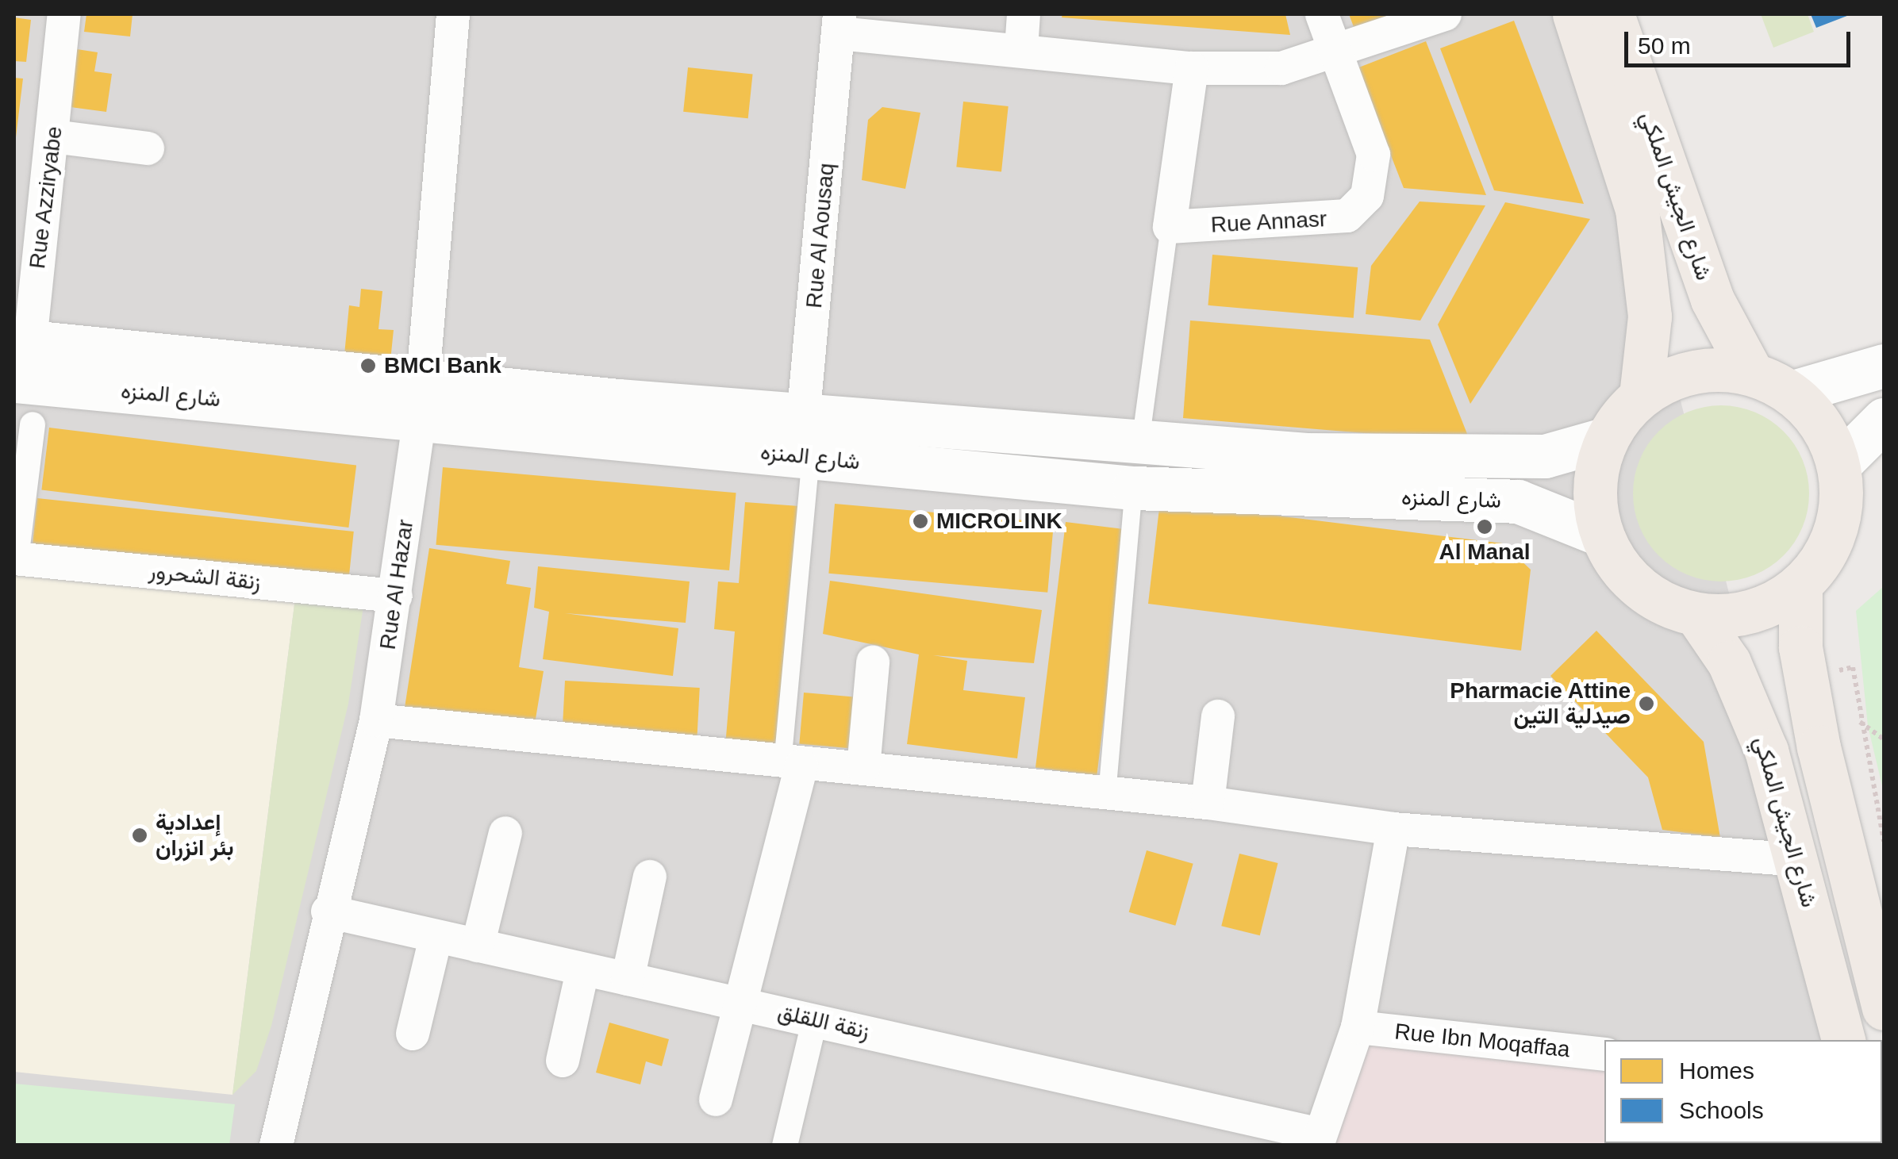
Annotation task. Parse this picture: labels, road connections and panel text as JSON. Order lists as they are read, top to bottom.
{
  "streets": {
    "main road": ["شارع الجيش الملكي"],
    "street": [
      "Rue Azziryabe",
      "Rue Annasr",
      "Rue Al Aousaq",
      "شارع المنزه",
      "زنقة الشحرور",
      "Rue Al Hazar",
      "زنقة اللقلق",
      "Rue Ibn Moqaffaa"
    ]
  },
  "crossings": [
    ["شارع الجيش الملكي", "شارع المنزه"],
    ["Rue Azziryabe", "شارع المنزه"],
    ["Rue Al Aousaq", "شارع المنزه"],
    ["شارع المنزه", "Rue Al Hazar"],
    ["زنقة الشحرور", "Rue Al Hazar"],
    ["Rue Al Hazar", "زنقة اللقلق"]
  ],
  "places": [
    "BMCI Bank",
    "MICROLINK",
    "Al Manal",
    "Pharmacie Attine صيدلية التين",
    "إعدادية بئر انزران"
  ],
  "legend": ["Homes", "Schools"],
  "scale_bar": "50 m"
}
